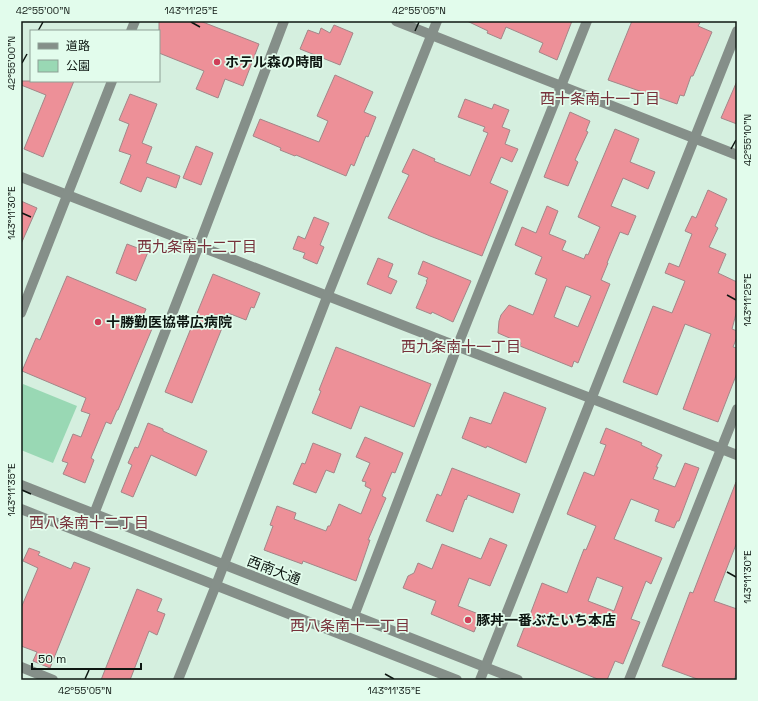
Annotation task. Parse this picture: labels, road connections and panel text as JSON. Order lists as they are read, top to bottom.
{
  "streets": {
    "street": ["西南大通"]
  },
  "districts": [
    "西十条南十一丁目",
    "西九条南十二丁目",
    "西九条南十一丁目",
    "西八条南十二丁目",
    "西八条南十一丁目"
  ],
  "places": ["ホテル森の時間", "十勝勤医協帯広病院", "豚丼一番ぶたいち本店"],
  "legend": ["道路", "公園"],
  "scale_bar": "50 m",
  "coordinates": [
    "42°55'00\"N",
    "143°11'25\"E",
    "42°55'05\"N",
    "42°55'10\"N",
    "143°11'30\"E",
    "143°11'35\"E"
  ]
}
